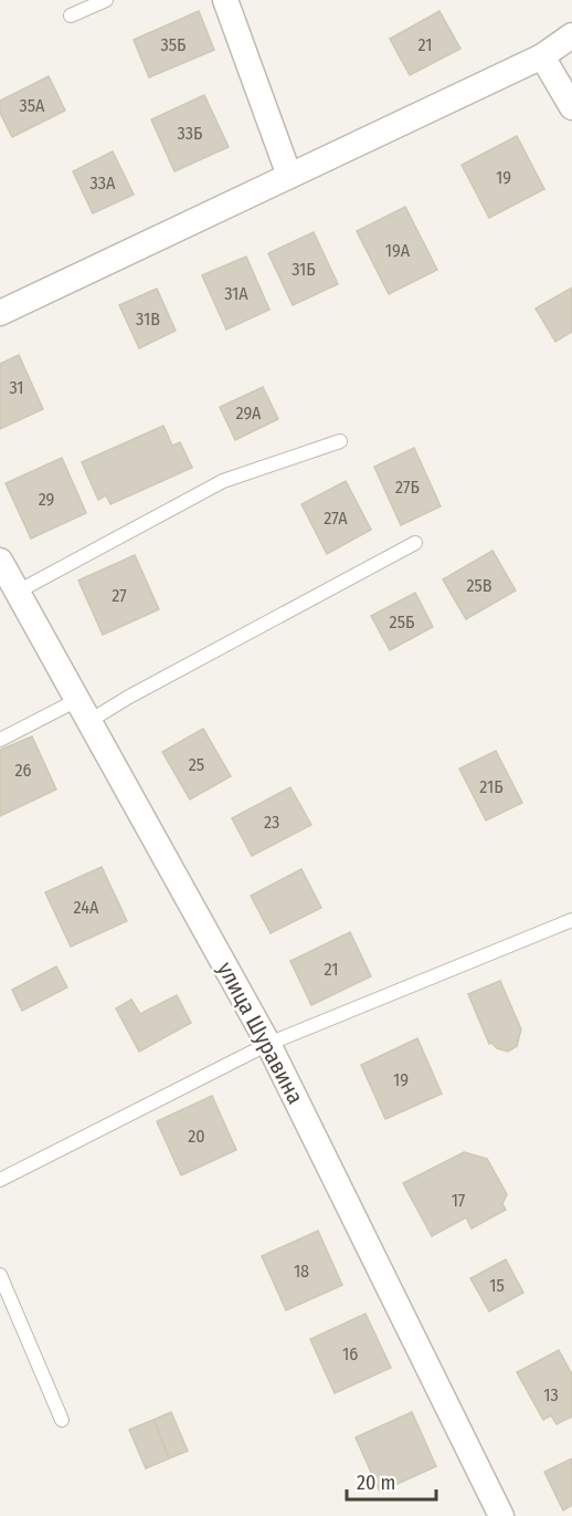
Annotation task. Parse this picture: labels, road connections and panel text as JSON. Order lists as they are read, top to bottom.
{
  "streets": {
    "street": ["улица Шуравина"]
  },
  "house_numbers": [
    "35Б",
    "21",
    "35А",
    "33Б",
    "19",
    "33А",
    "19А",
    "31Б",
    "31А",
    "31В",
    "31",
    "29А",
    "27Б",
    "29",
    "27А",
    "25В",
    "27",
    "25Б",
    "25",
    "26",
    "21Б",
    "23",
    "24А",
    "21",
    "19",
    "20",
    "17",
    "18",
    "15",
    "16",
    "13"
  ],
  "scale_bar": "20 m"
}
